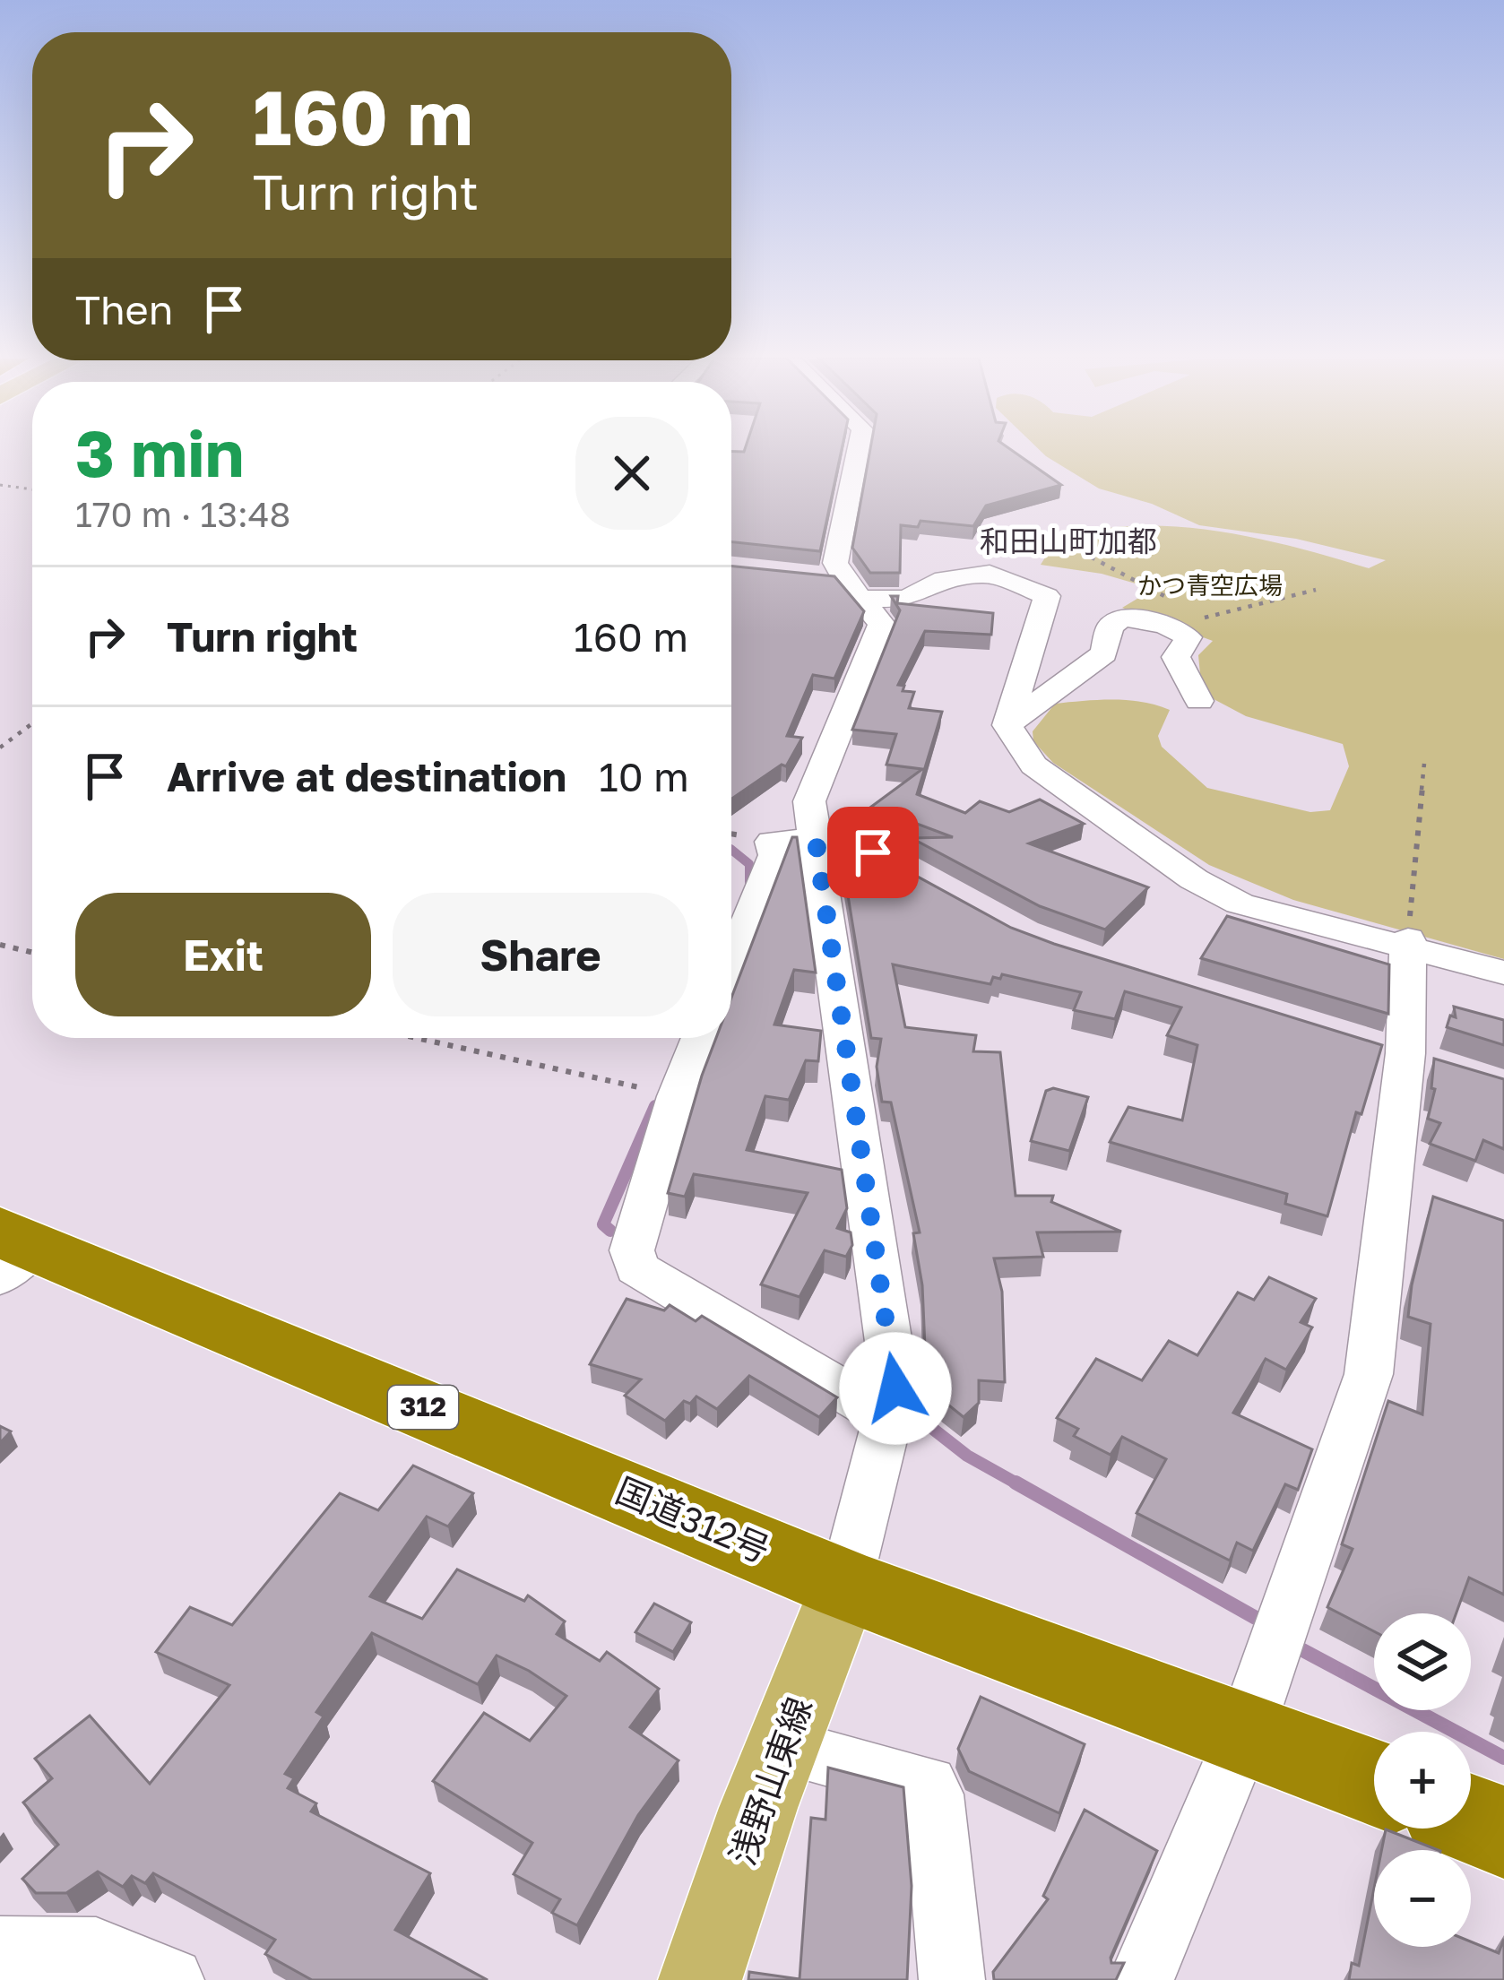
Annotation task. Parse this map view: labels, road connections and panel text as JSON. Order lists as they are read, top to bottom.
{
  "streets": {
    "highway": ["312", "国道312号"],
    "main road": ["浅野山東線"]
  },
  "crossings": [
    ["国道312号", "浅野山東線"]
  ],
  "districts": ["和田山町加都"],
  "parks": ["かつ青空広場"],
  "page": {
    "turn": ["160 m", "Turn right"],
    "then": "Then",
    "heading": ["3 min", "170 m · 13:48"],
    "list": [
      {
        "name": "Turn right",
        "value": "160 m"
      },
      {
        "name": "Arrive at destination",
        "value": "10 m"
      }
    ],
    "buttons": ["Exit", "Share"],
    "map_buttons": ["+", "−"]
  }
}
